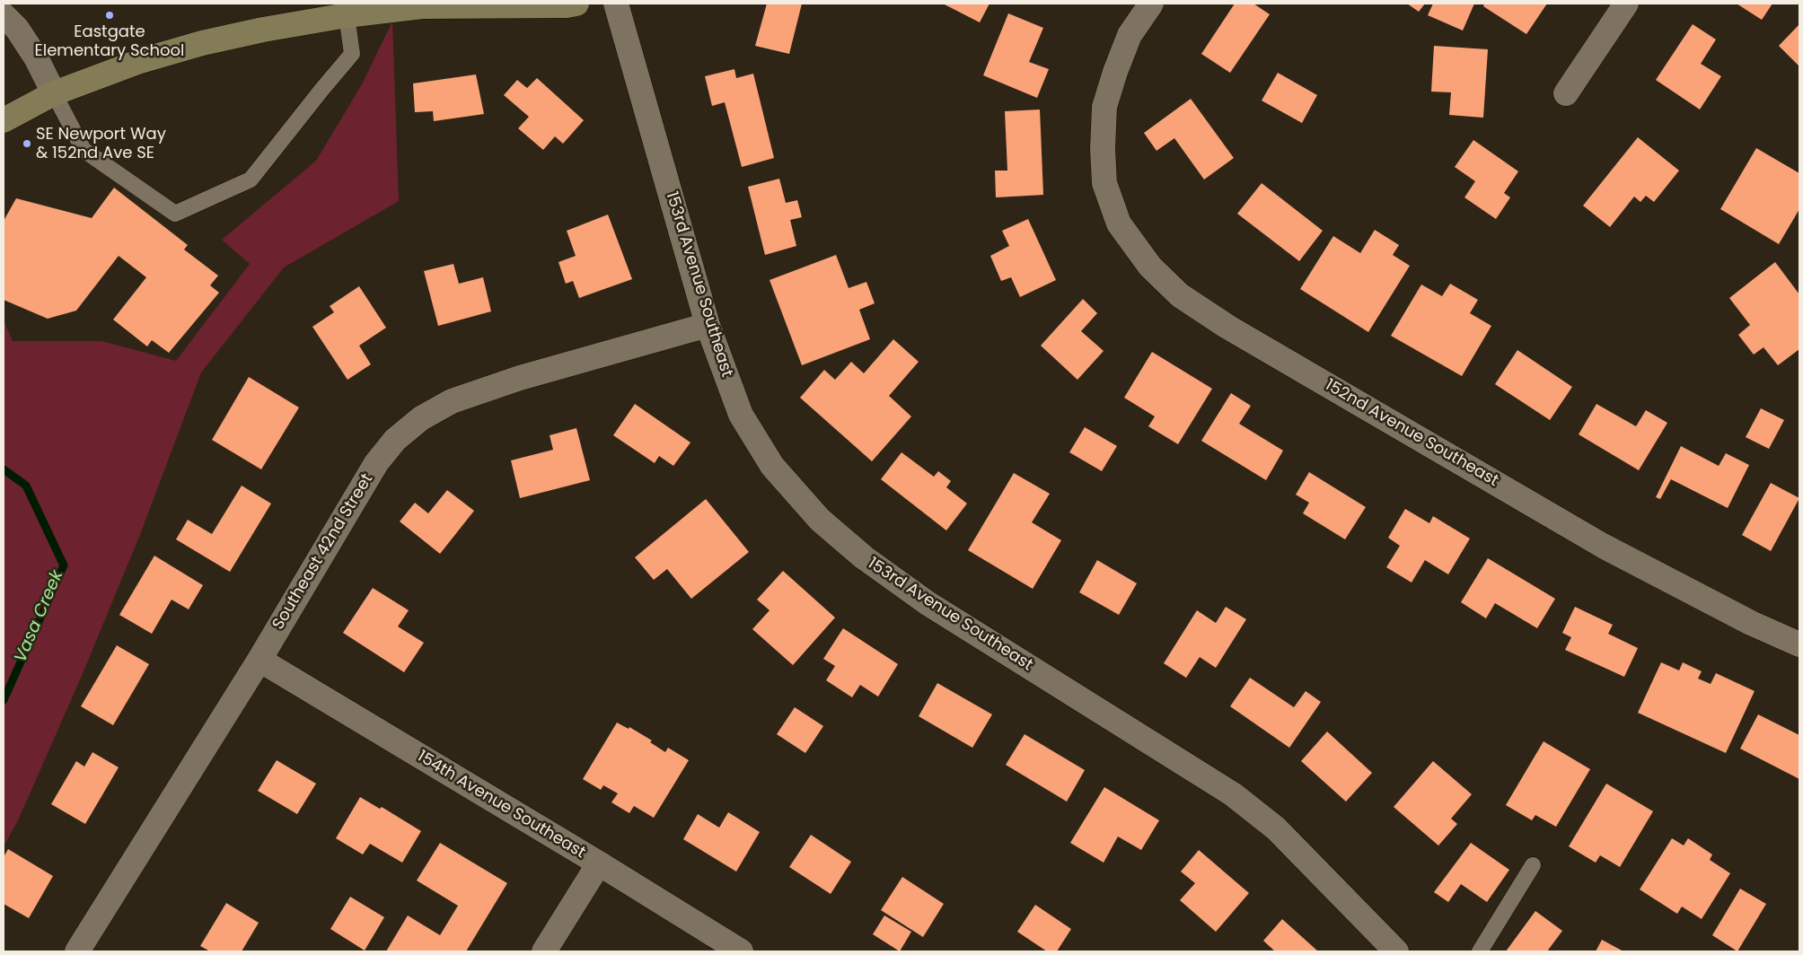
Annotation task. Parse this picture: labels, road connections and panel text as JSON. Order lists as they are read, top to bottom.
{
  "streets": {
    "street": [
      "153rd Avenue Southeast",
      "152nd Avenue Southeast",
      "Southeast 42nd Street",
      "154th Avenue Southeast"
    ]
  },
  "crossings": [
    ["153rd Avenue Southeast", "Southeast 42nd Street"],
    ["Southeast 42nd Street", "154th Avenue Southeast"]
  ],
  "water": ["Vasa Creek"],
  "places": ["Eastgate Elementary School", "SE Newport Way & 152nd Ave SE"]
}
